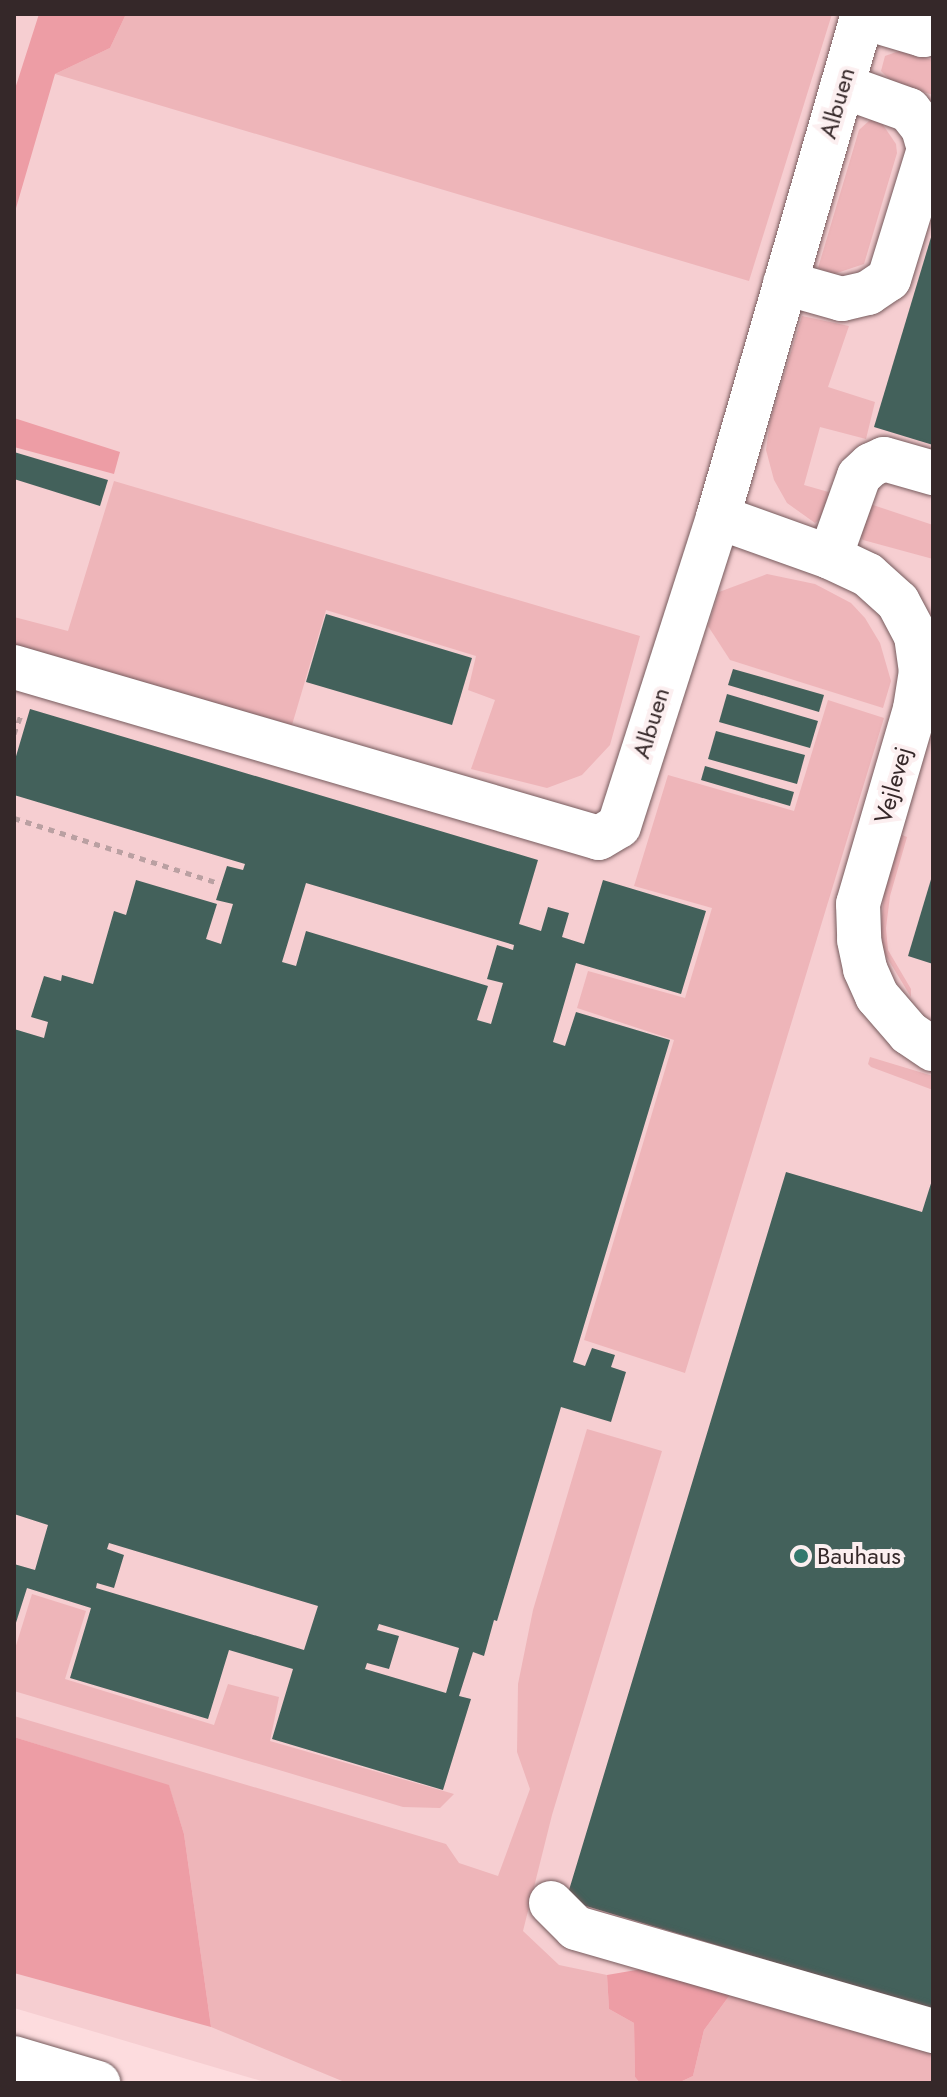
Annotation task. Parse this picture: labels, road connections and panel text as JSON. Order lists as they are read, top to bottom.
{
  "streets": {
    "street": ["Albuen", "Vejlevej"]
  },
  "crossings": [
    ["Albuen", "Vejlevej"]
  ],
  "places": ["Bauhaus"]
}
